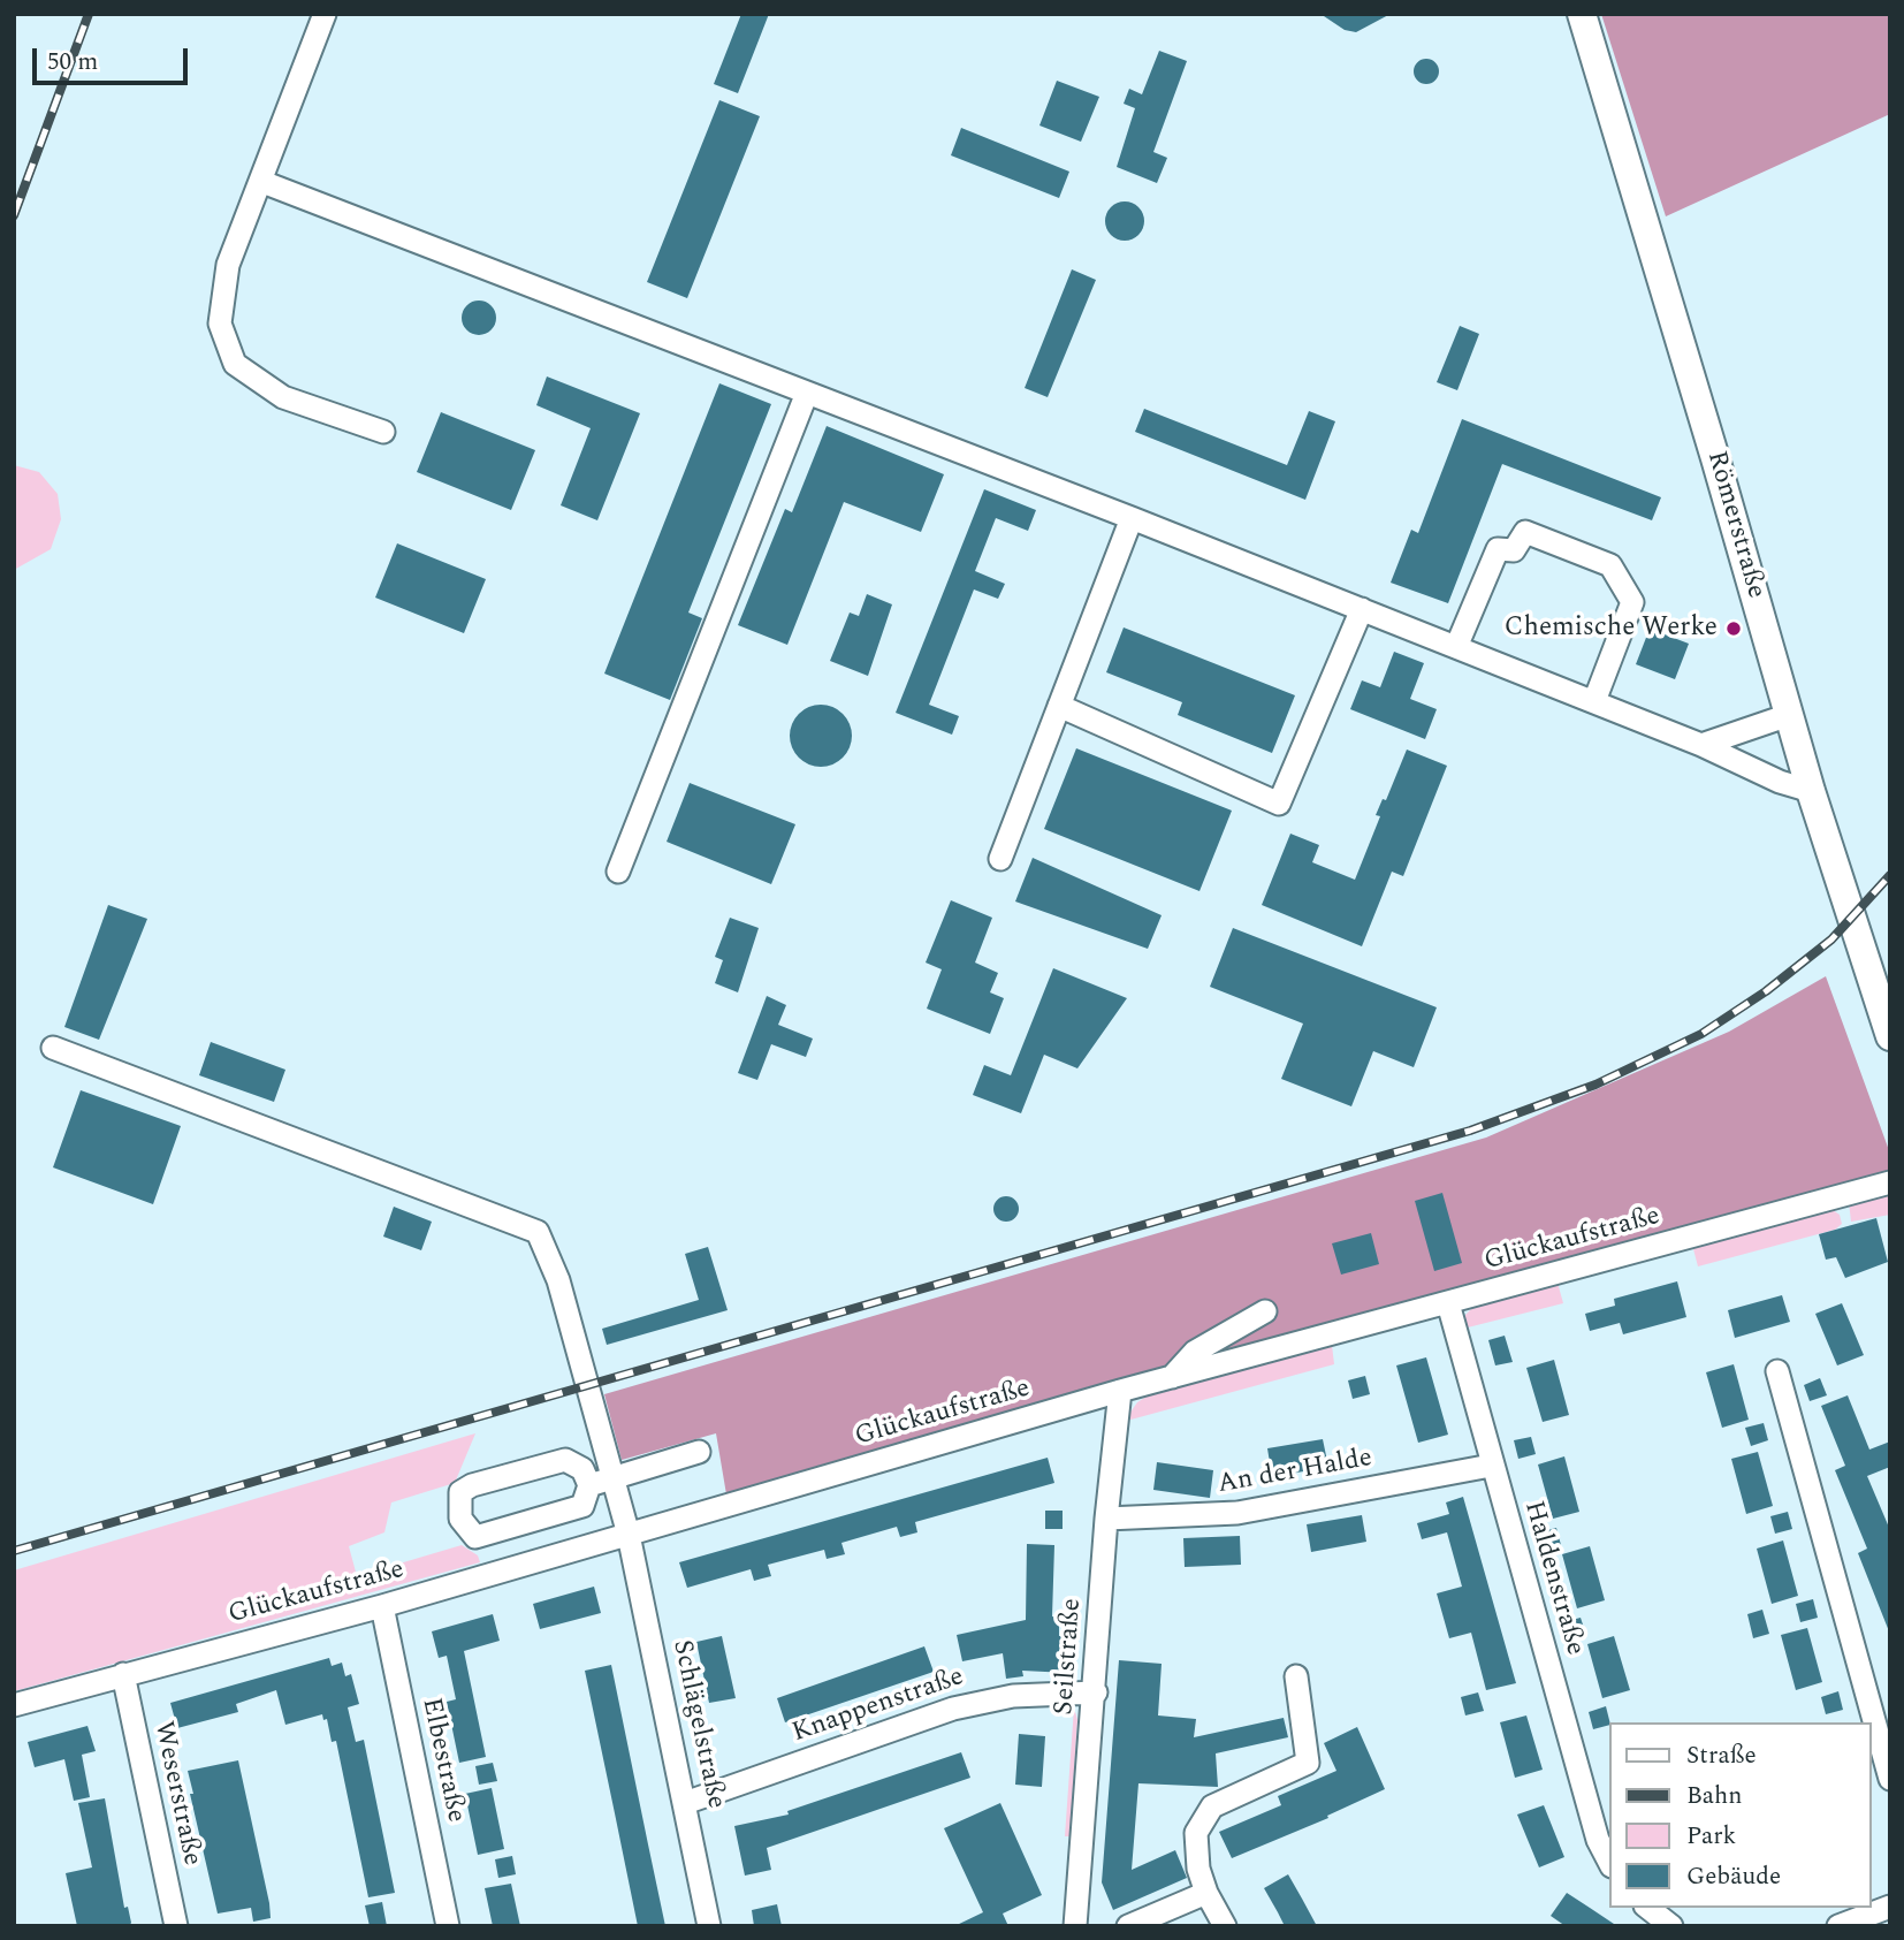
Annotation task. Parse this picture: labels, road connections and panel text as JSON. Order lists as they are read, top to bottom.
{
  "streets": {
    "main road": ["Römerstraße"],
    "street": [
      "Glückaufstraße",
      "An der Halde",
      "Haldenstraße",
      "Seilstraße",
      "Knappenstraße",
      "Schlägelstraße",
      "Elbestraße",
      "Weserstraße"
    ]
  },
  "crossings": [
    ["Glückaufstraße", "Haldenstraße"],
    ["Glückaufstraße", "Seilstraße"],
    ["Glückaufstraße", "Schlägelstraße"],
    ["Glückaufstraße", "Elbestraße"],
    ["Glückaufstraße", "Weserstraße"],
    ["An der Halde", "Haldenstraße"],
    ["An der Halde", "Seilstraße"],
    ["Seilstraße", "Knappenstraße"],
    ["Knappenstraße", "Schlägelstraße"]
  ],
  "places": ["Chemische Werke"],
  "legend": [
    "Straße",
    "Bahn",
    "Park",
    "Gebäude"
  ],
  "scale_bar": "50 m"
}
